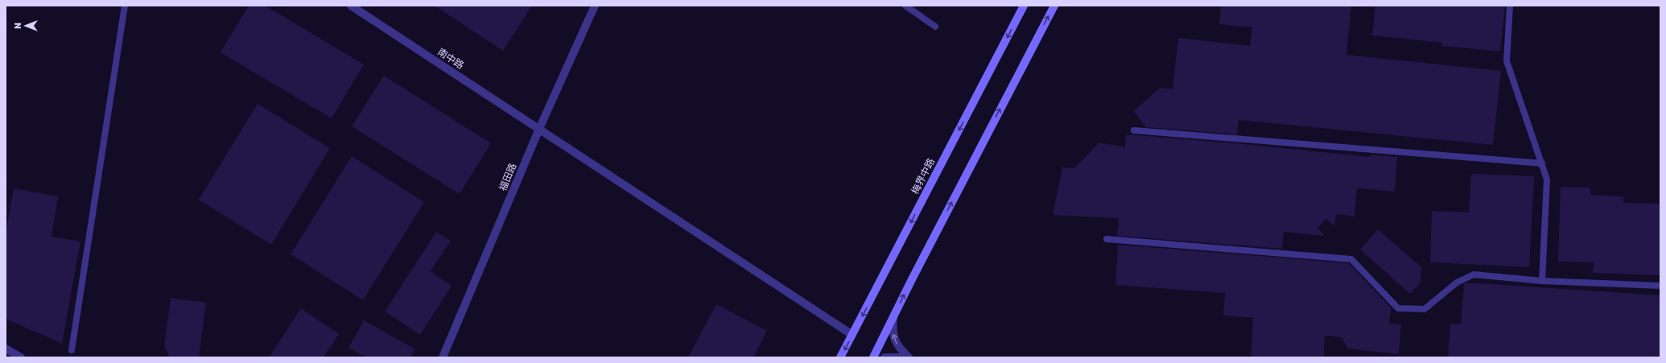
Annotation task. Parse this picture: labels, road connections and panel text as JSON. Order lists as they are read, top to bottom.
{
  "streets": {
    "main road": ["梅界中路"],
    "street": ["南中路", "福田路"]
  },
  "crossings": [
    ["南中路", "梅界中路"],
    ["南中路", "福田路"]
  ],
  "north": "left"
}
